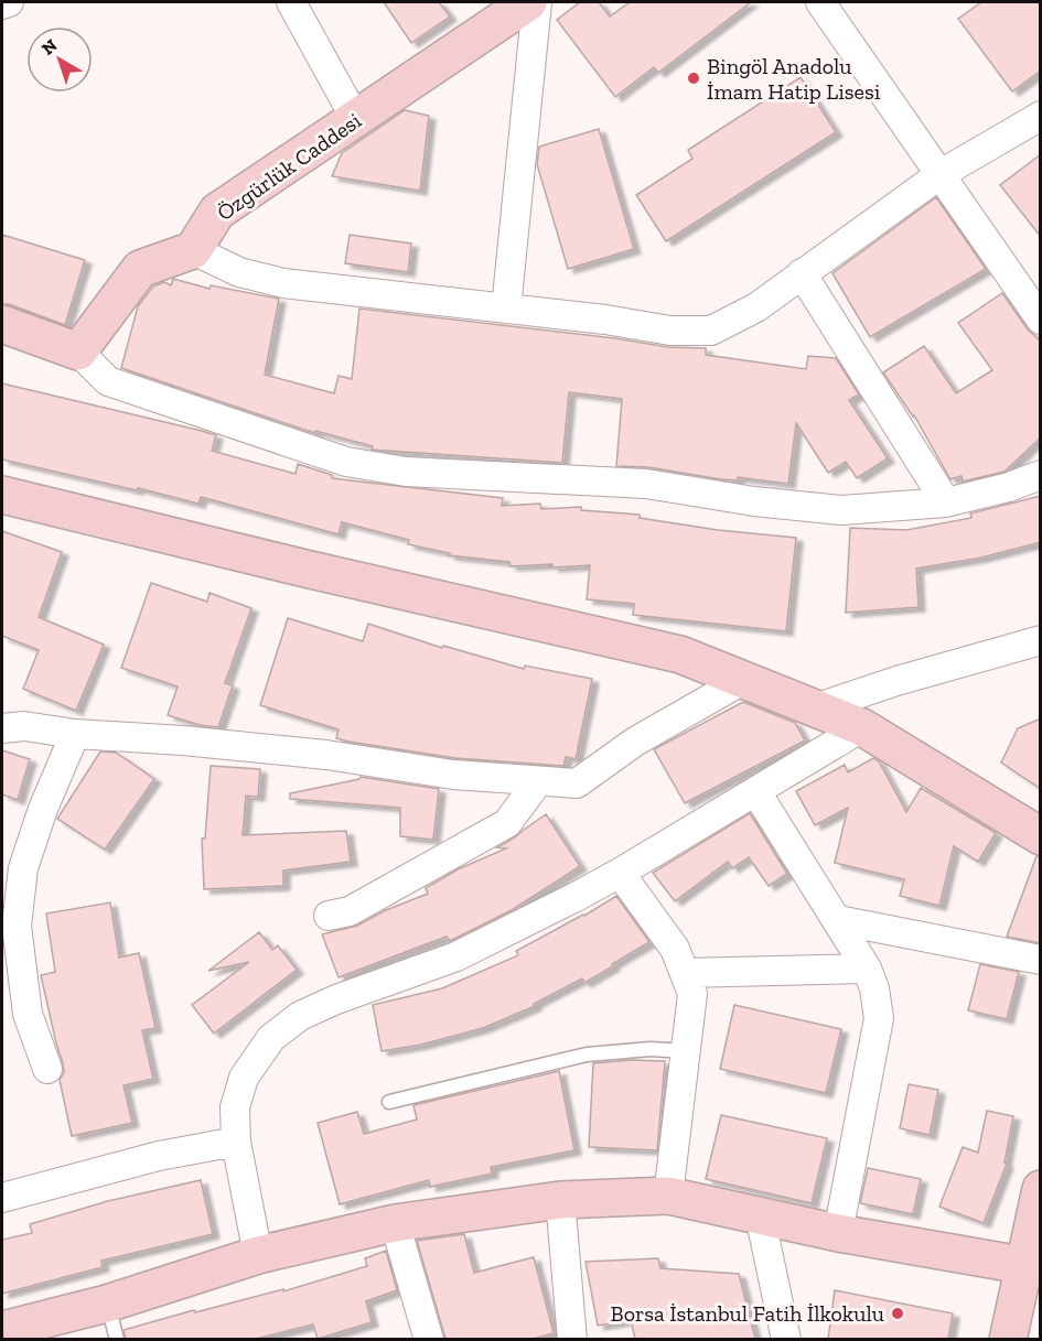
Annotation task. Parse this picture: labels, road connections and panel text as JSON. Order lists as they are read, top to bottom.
{
  "streets": {
    "street": ["Özgürlük Caddesi"]
  },
  "places": ["Bingöl Anadolu İmam Hatip Lisesi", "Borsa İstanbul Fatih İlkokulu"],
  "north": "top left"
}
